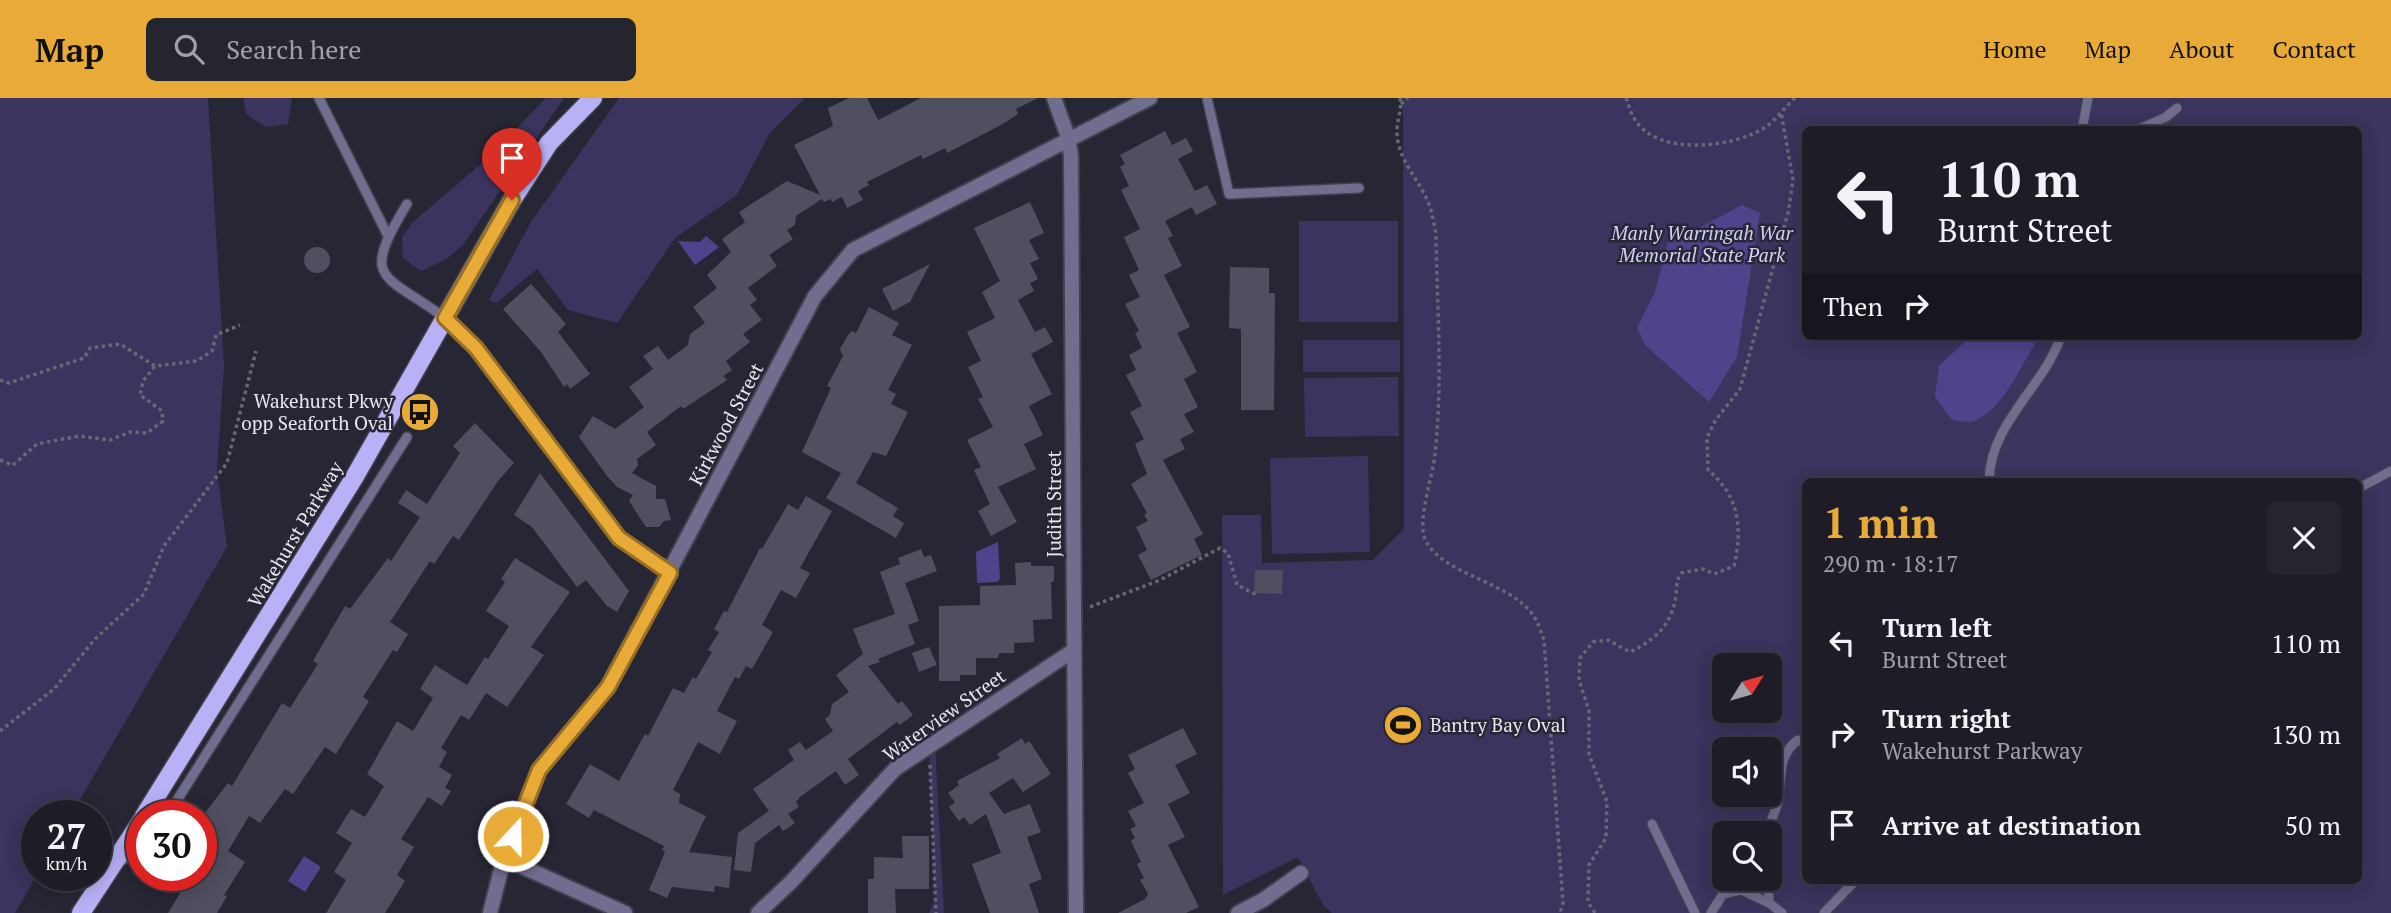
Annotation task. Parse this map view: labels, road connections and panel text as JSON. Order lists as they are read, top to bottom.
{
  "streets": {
    "main road": ["Wakehurst Parkway"],
    "street": ["Kirkwood Street", "Judith Street", "Waterview Street"]
  },
  "crossings": [
    ["Kirkwood Street", "Judith Street"],
    ["Judith Street", "Waterview Street"]
  ],
  "parks": ["Manly Warringah War Memorial State Park"],
  "places": {
    "bus stop": ["Wakehurst Pkwy opp Seaforth Oval"],
    "sports": ["Bantry Bay Oval"]
  },
  "north": "top right",
  "page": {
    "header": "Map",
    "search": "Search here",
    "nav": [
      "Home",
      "Map",
      "About",
      "Contact"
    ],
    "turn": ["110 m", "Burnt Street"],
    "then": "Then",
    "heading": ["1 min", "290 m · 18:17"],
    "list": [
      {
        "name": "Turn left",
        "note": "Burnt Street",
        "value": "110 m"
      },
      {
        "name": "Turn right",
        "note": "Wakehurst Parkway",
        "value": "130 m"
      },
      {
        "name": "Arrive at destination",
        "value": "50 m"
      }
    ],
    "speed": "27 km/h",
    "limit": "30"
  }
}
